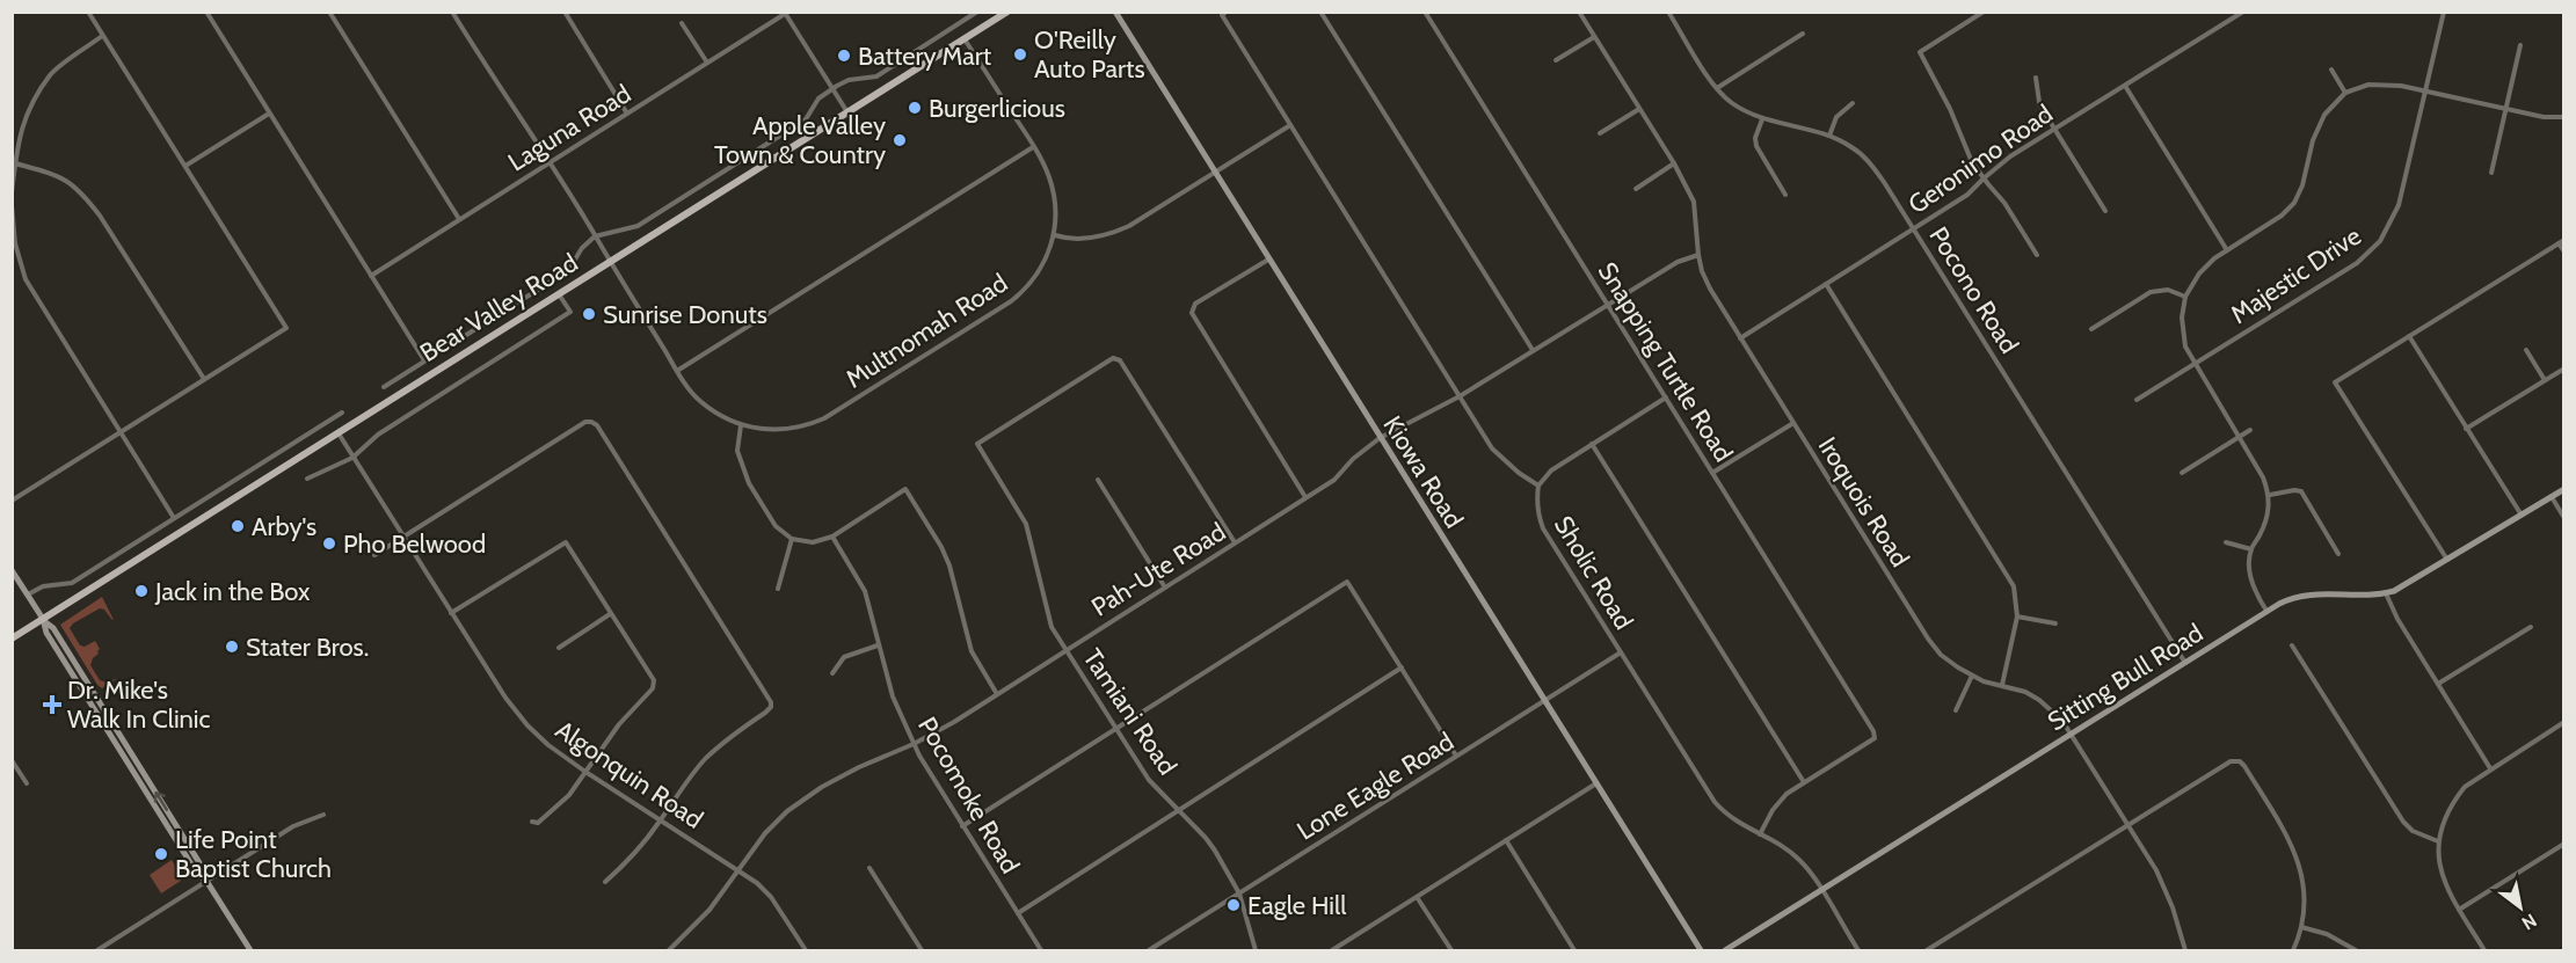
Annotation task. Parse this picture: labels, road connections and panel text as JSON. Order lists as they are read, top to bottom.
{
  "streets": {
    "main road": ["Bear Valley Road"],
    "street": [
      "Laguna Road",
      "Geronimo Road",
      "Majestic Drive",
      "Pocono Road",
      "Multnomah Road",
      "Snapping Turtle Road",
      "Kiowa Road",
      "Iroquois Road",
      "Pah-Ute Road",
      "Sholic Road",
      "Sitting Bull Road",
      "Tamiani Road",
      "Algonquin Road",
      "Lone Eagle Road",
      "Pocomoke Road"
    ]
  },
  "crossings": [
    ["Laguna Road", "Multnomah Road"],
    ["Geronimo Road", "Pocono Road"],
    ["Geronimo Road", "Iroquois Road"],
    ["Pocono Road", "Sitting Bull Road"],
    ["Bear Valley Road", "Multnomah Road"],
    ["Bear Valley Road", "Algonquin Road"],
    ["Snapping Turtle Road", "Pah-Ute Road"],
    ["Kiowa Road", "Pah-Ute Road"],
    ["Kiowa Road", "Lone Eagle Road"],
    ["Iroquois Road", "Pah-Ute Road"],
    ["Iroquois Road", "Sitting Bull Road"],
    ["Pah-Ute Road", "Tamiani Road"],
    ["Pah-Ute Road", "Algonquin Road"],
    ["Pah-Ute Road", "Pocomoke Road"],
    ["Sholic Road", "Sitting Bull Road"],
    ["Sholic Road", "Lone Eagle Road"],
    ["Tamiani Road", "Lone Eagle Road"]
  ],
  "places": {
    "other": [
      "O'Reilly Auto Parts",
      "Battery Mart",
      "Burgerlicious",
      "Apple Valley Town & Country",
      "Sunrise Donuts",
      "Arby's",
      "Pho Belwood",
      "Jack in the Box",
      "Stater Bros.",
      "Life Point Baptist Church",
      "Eagle Hill"
    ],
    "health": ["Dr. Mike's Walk In Clinic"]
  },
  "north": "bottom right"
}
